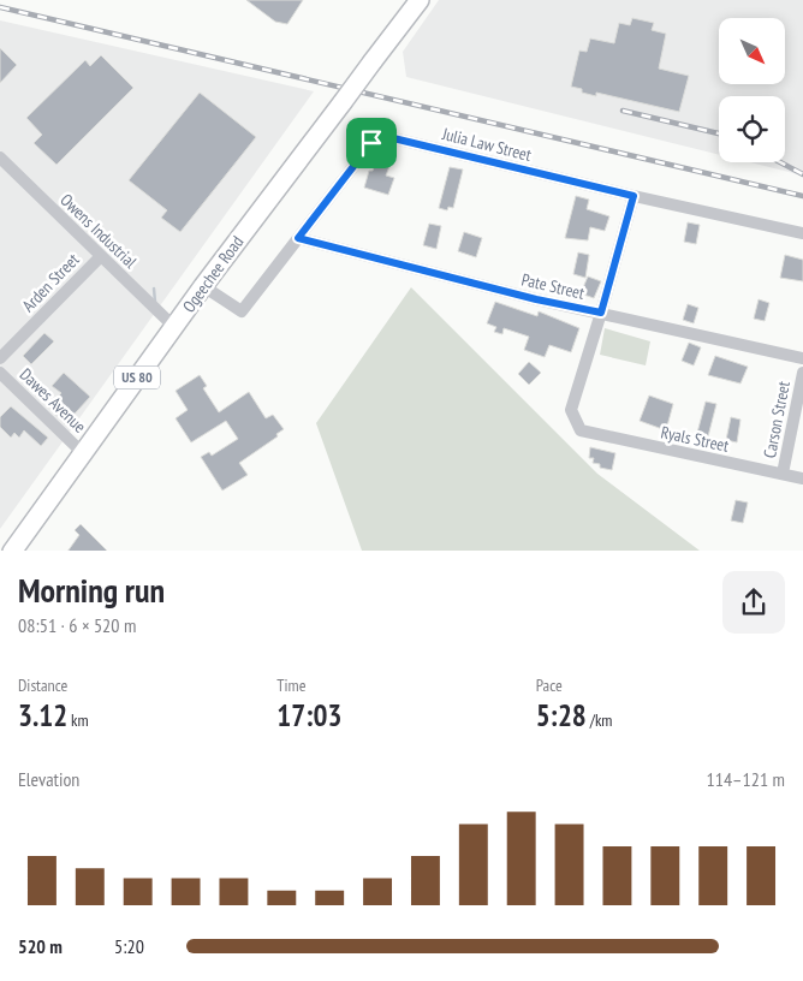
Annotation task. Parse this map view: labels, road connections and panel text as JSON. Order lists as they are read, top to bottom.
{
  "streets": {
    "main road": ["Ogeechee Road", "US 80"],
    "street": [
      "Julia Law Street",
      "Owens Industrial",
      "Arden Street",
      "Pate Street",
      "Dawes Avenue",
      "Carson Street",
      "Ryals Street"
    ]
  },
  "crossings": [
    ["Julia Law Street", "Ogeechee Road"],
    ["Julia Law Street", "Pate Street"],
    ["Owens Industrial", "Ogeechee Road"],
    ["Owens Industrial", "Arden Street"],
    ["Ogeechee Road", "Dawes Avenue"],
    ["Pate Street", "Ryals Street"],
    ["Carson Street", "Ryals Street"]
  ],
  "north": "bottom right",
  "page": {
    "heading": ["Morning run", "08:51 · 6 × 520 m"],
    "stats": [
      ["Distance", "3.12 km"],
      ["Time", "17:03"],
      ["Pace", "5:28 /km"]
    ],
    "chart": ["Elevation", "114–121 m"],
    "list": [
      {
        "name": "520 m",
        "note": "5:20"
      }
    ]
  }
}
